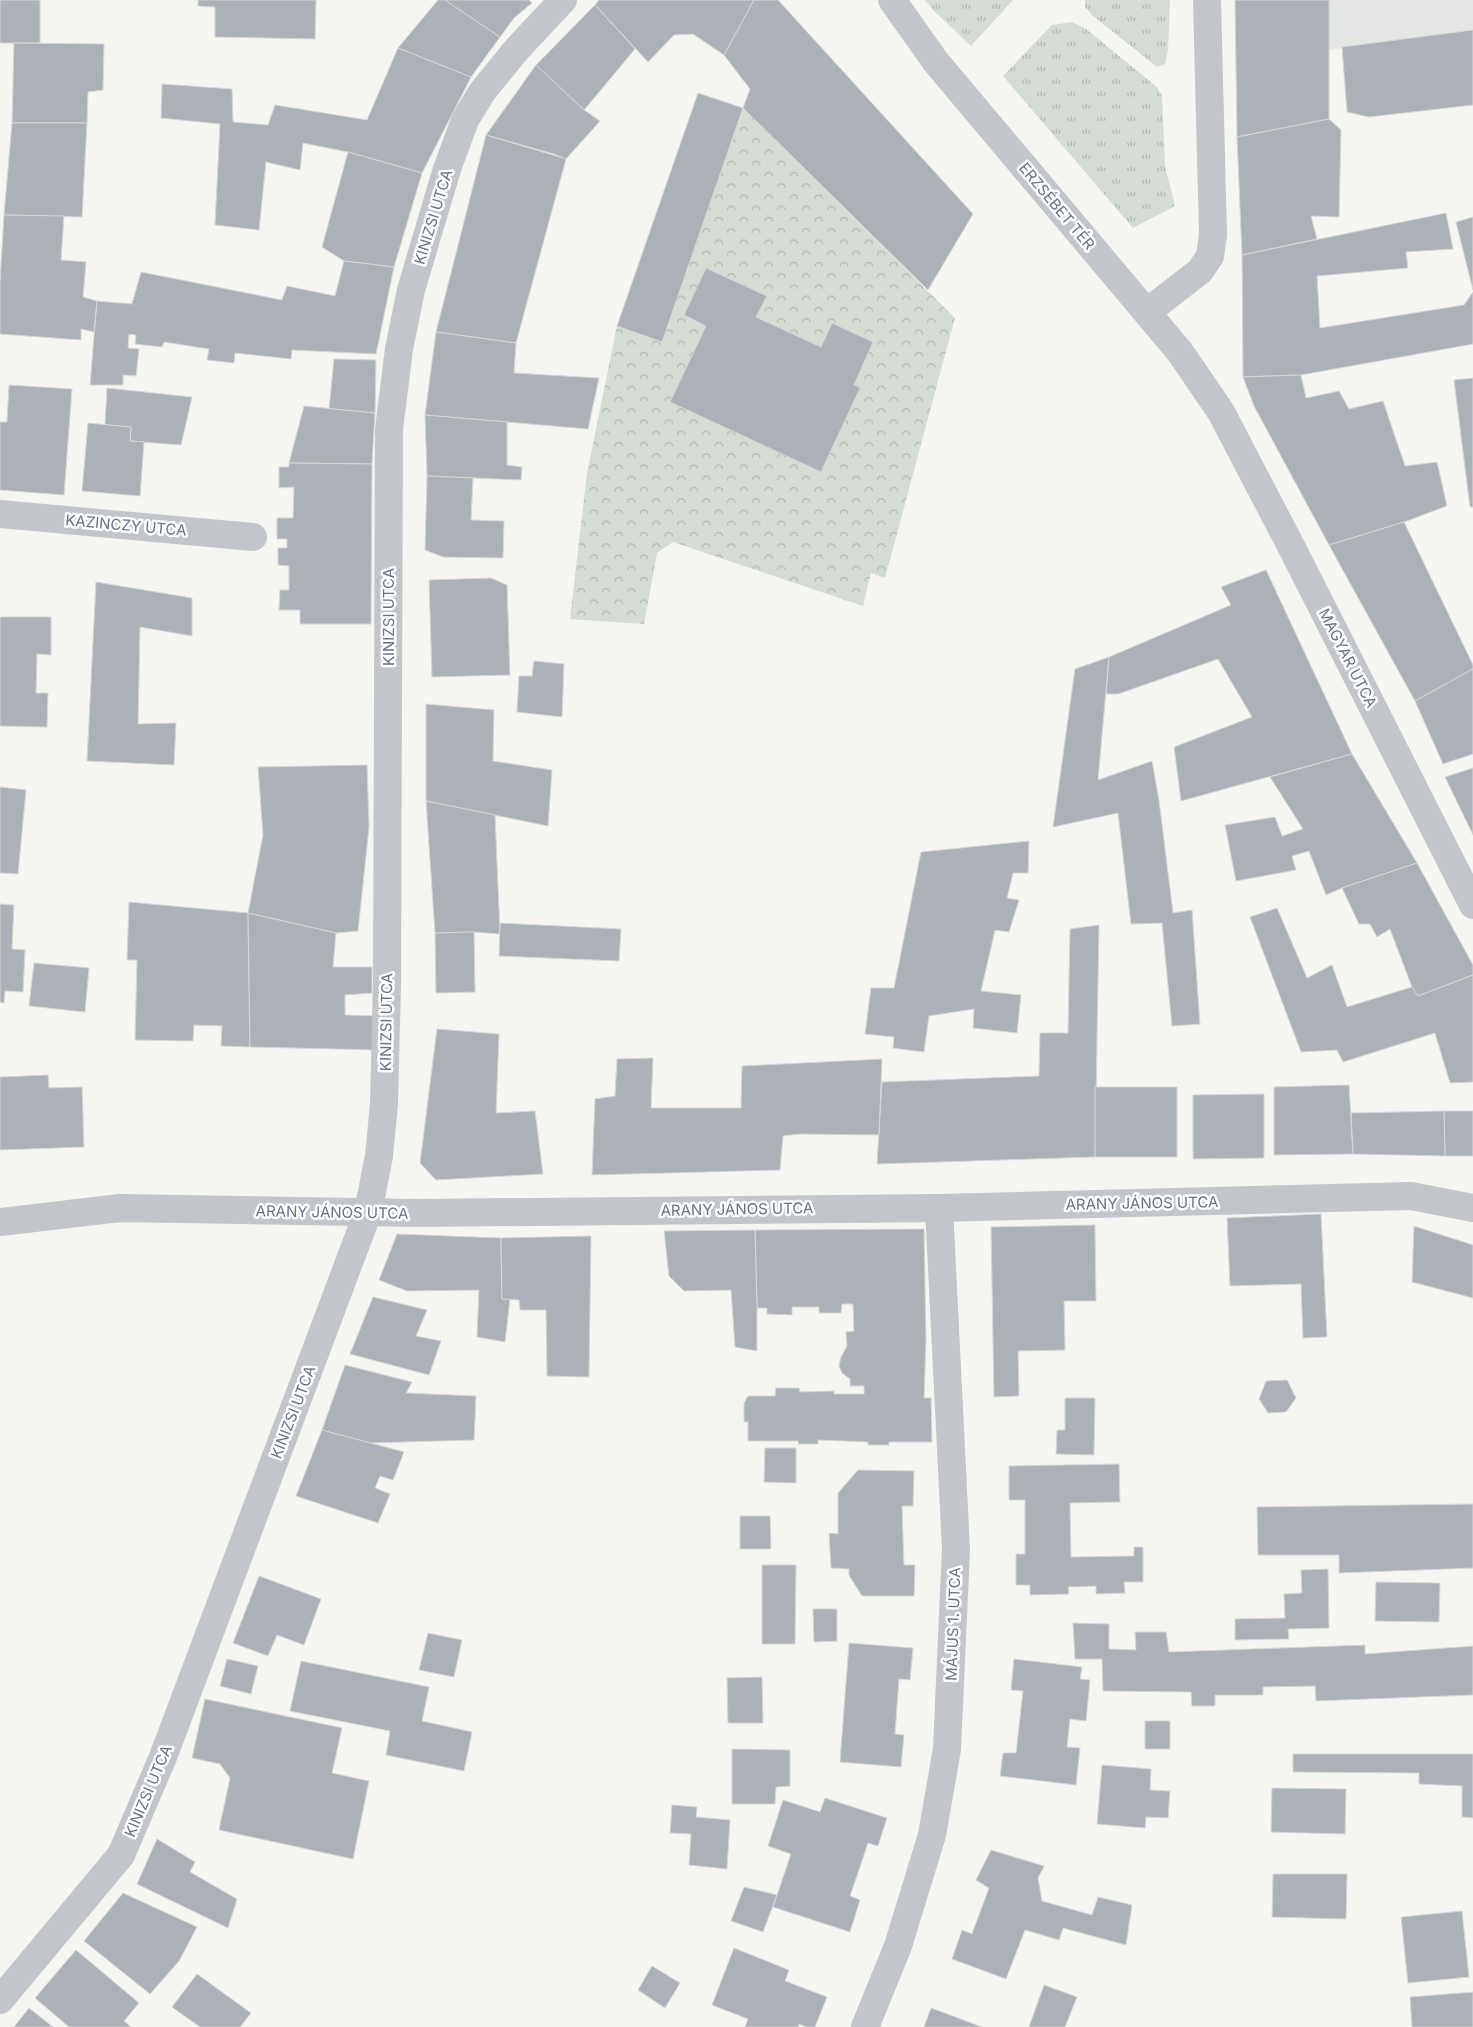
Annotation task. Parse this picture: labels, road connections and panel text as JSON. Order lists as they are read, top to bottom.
{
  "streets": {
    "street": [
      "ERZSÉBET TÉR",
      "KINIZSI UTCA",
      "KAZINCZY UTCA",
      "MAGYAR UTCA",
      "ARANY JÁNOS UTCA",
      "MÁJUS 1. UTCA"
    ]
  },
  "crossings": [
    ["ERZSÉBET TÉR", "MAGYAR UTCA"],
    ["KINIZSI UTCA", "ARANY JÁNOS UTCA"],
    ["ARANY JÁNOS UTCA", "MÁJUS 1. UTCA"]
  ]
}
